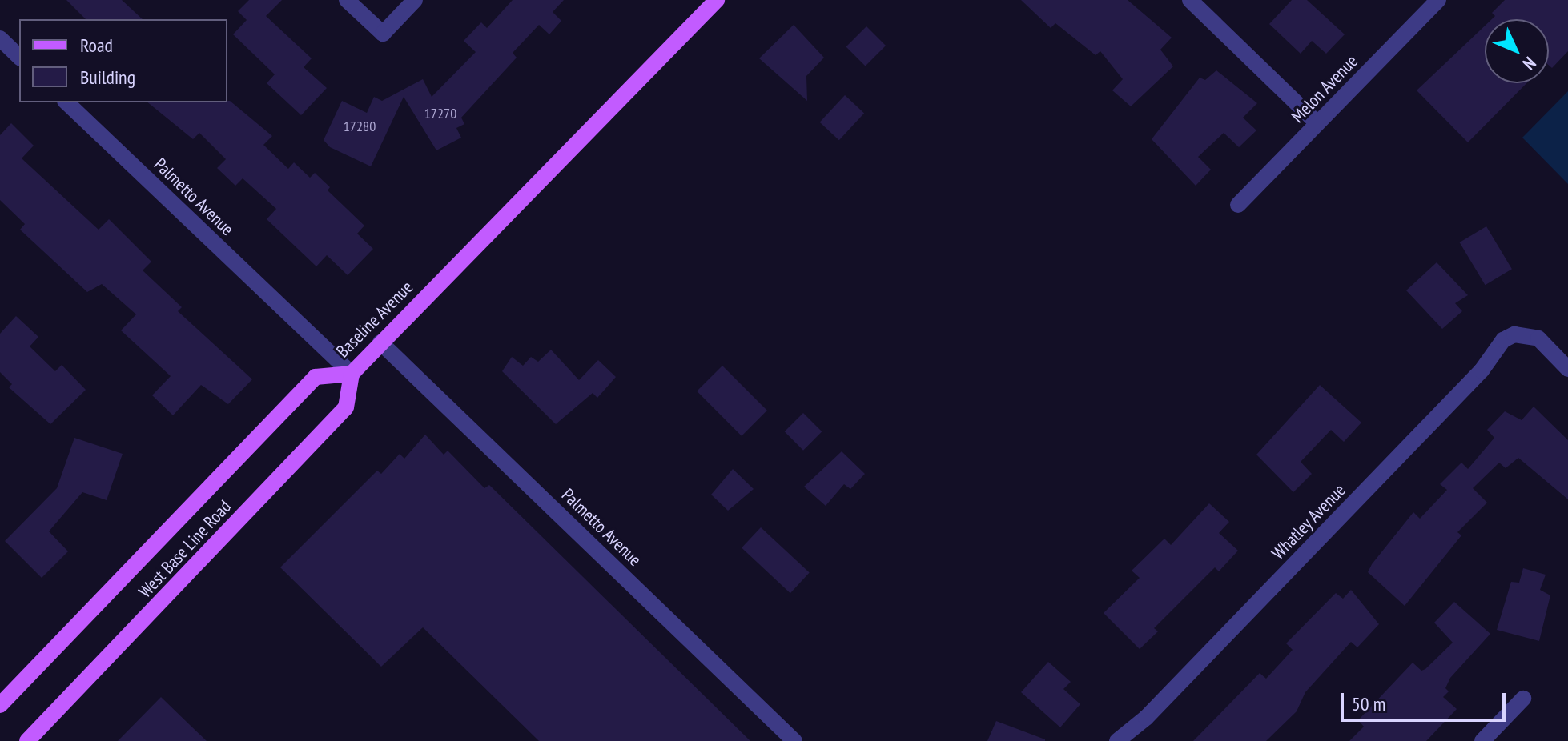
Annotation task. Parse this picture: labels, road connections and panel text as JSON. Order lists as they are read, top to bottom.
{
  "streets": {
    "main road": ["Baseline Avenue", "West Base Line Road"],
    "street": ["Melon Avenue", "Palmetto Avenue", "Whatley Avenue"]
  },
  "crossings": [
    ["Palmetto Avenue", "Baseline Avenue"],
    ["Palmetto Avenue", "West Base Line Road"],
    ["Baseline Avenue", "West Base Line Road"]
  ],
  "house_numbers": ["17270", "17280"],
  "legend": ["Road", "Building"],
  "scale_bar": "50 m",
  "north": "bottom right"
}
